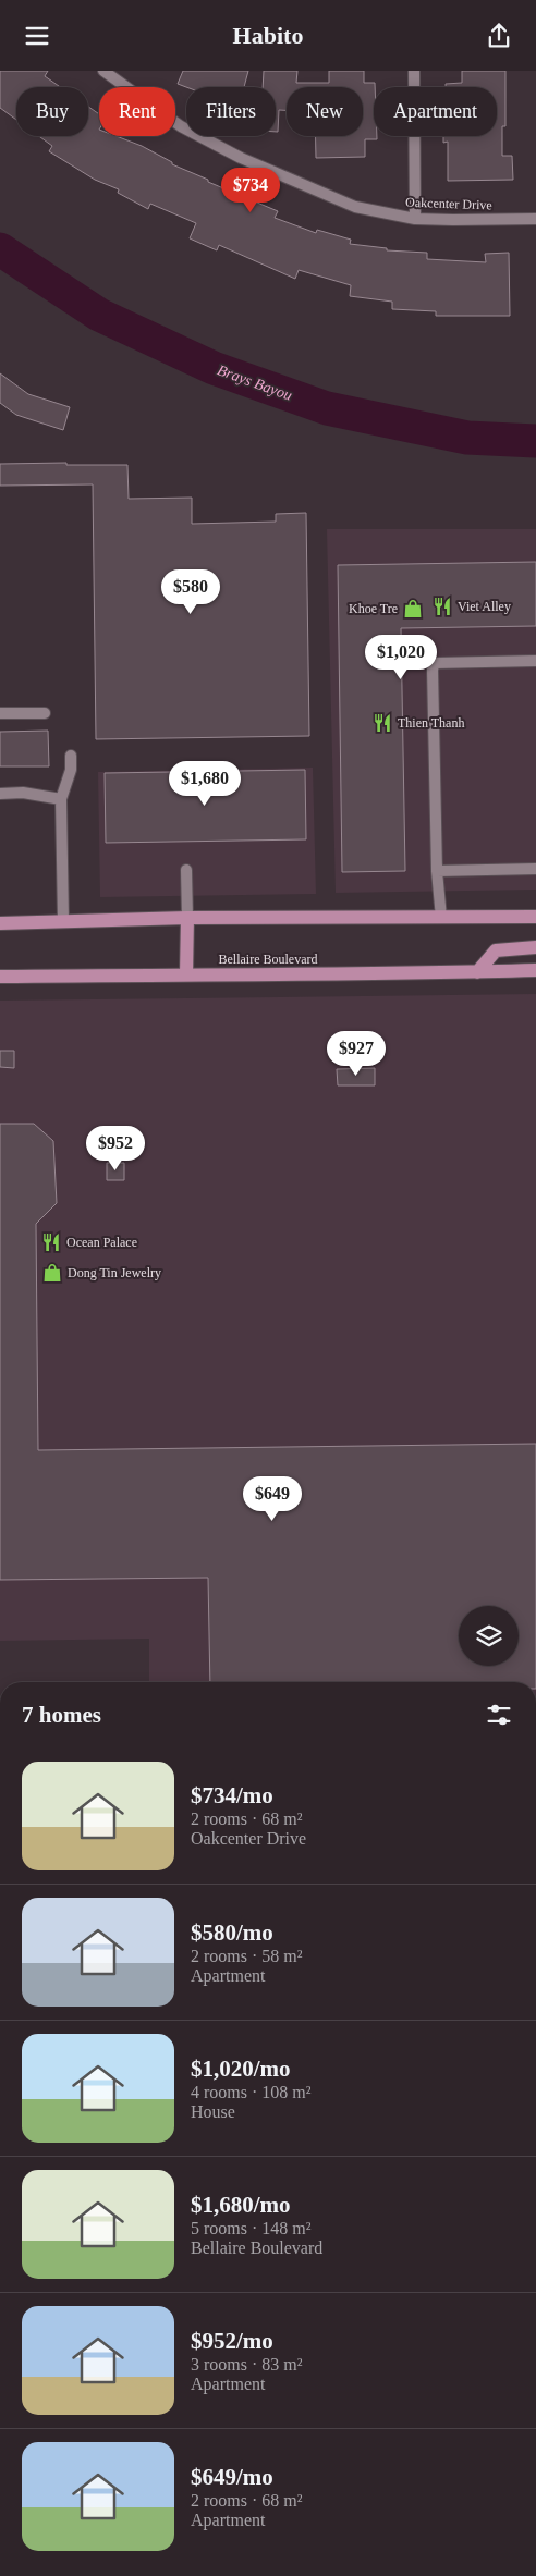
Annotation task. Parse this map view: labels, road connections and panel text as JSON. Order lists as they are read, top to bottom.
{
  "streets": {
    "main road": ["Bellaire Boulevard"],
    "street": ["Oakcenter Drive"]
  },
  "water": ["Brays Bayou"],
  "places": {
    "restaurant": ["Viet Alley", "Thien Thanh", "Ocean Palace"],
    "shop": ["Khoe Tre", "Dong Tin Jewelry"]
  },
  "page": {
    "header": "Habito",
    "chip": [
      "Buy",
      "Rent",
      "Filters",
      "New",
      "Apartment"
    ],
    "price": [
      "$734",
      "$580",
      "$1,020",
      "$1,680",
      "$927",
      "$952",
      "$649"
    ],
    "heading": "7 homes",
    "list": [
      {
        "name": "$734/mo",
        "note": "2 rooms · 68 m² · Oakcenter Drive"
      },
      {
        "name": "$580/mo",
        "note": "2 rooms · 58 m² · Apartment"
      },
      {
        "name": "$1,020/mo",
        "note": "4 rooms · 108 m² · House"
      },
      {
        "name": "$1,680/mo",
        "note": "5 rooms · 148 m² · Bellaire Boulevard"
      },
      {
        "name": "$952/mo",
        "note": "3 rooms · 83 m² · Apartment"
      },
      {
        "name": "$649/mo",
        "note": "2 rooms · 68 m² · Apartment"
      }
    ]
  }
}
